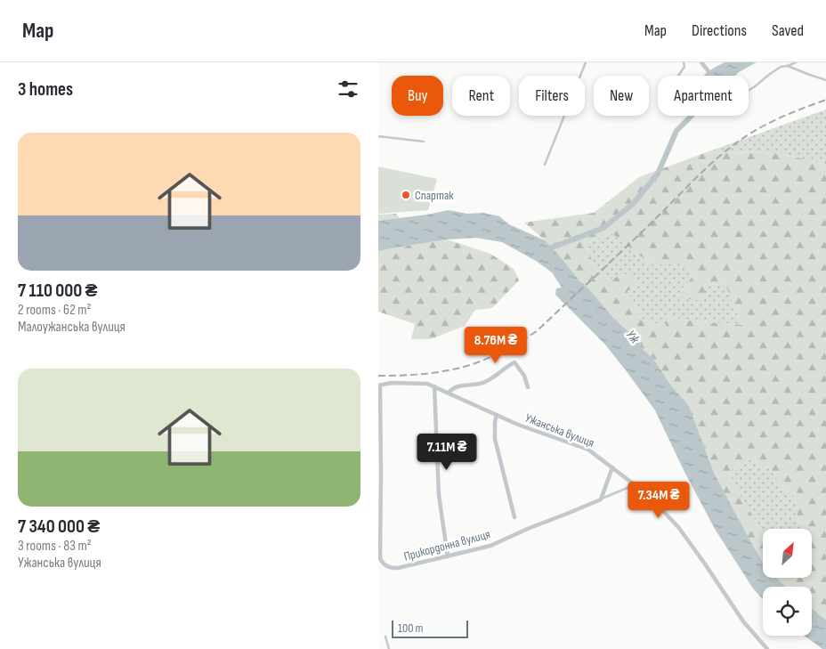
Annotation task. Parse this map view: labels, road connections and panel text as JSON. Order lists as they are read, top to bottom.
{
  "streets": {
    "street": ["Ужанська вулиця", "Прикордонна вулиця"]
  },
  "crossings": [
    ["Ужанська вулиця", "Прикордонна вулиця"]
  ],
  "water": ["Уж"],
  "places": ["Спартак"],
  "scale_bar": "100 m",
  "north": "top right",
  "page": {
    "header": "Map",
    "nav": ["Map", "Directions", "Saved"],
    "heading": "3 homes",
    "chip": [
      "Buy",
      "Rent",
      "Filters",
      "New",
      "Apartment"
    ],
    "list": [
      {
        "name": "7 110 000 ₴",
        "note": "2 rooms · 62 m² · Малоужанська вулиця"
      },
      {
        "name": "7 340 000 ₴",
        "note": "3 rooms · 83 m² · Ужанська вулиця"
      }
    ],
    "price": ["8.76M ₴", "7.11M ₴", "7.34M ₴"],
    "scale": "100 m"
  }
}
